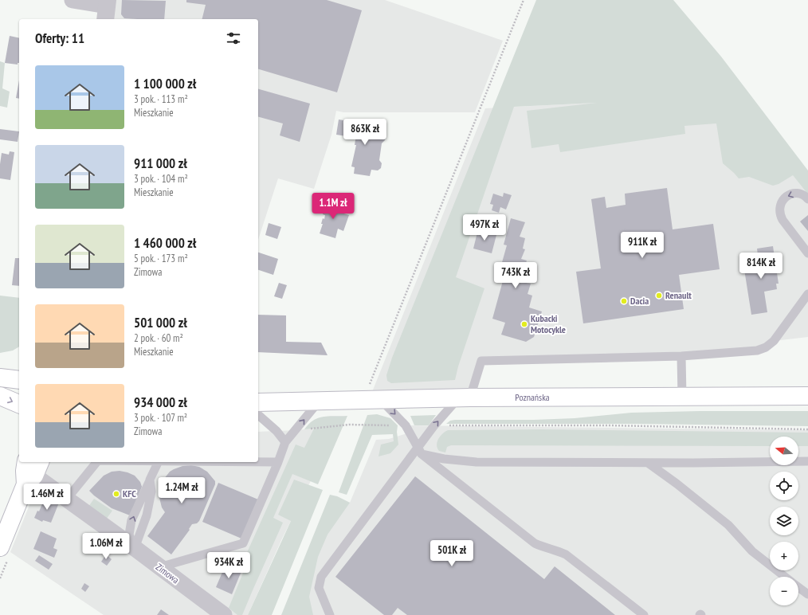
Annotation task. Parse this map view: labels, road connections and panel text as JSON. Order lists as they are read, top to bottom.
{
  "streets": {
    "main road": ["Poznańska"],
    "street": ["Zimowa"]
  },
  "places": [
    "Renault",
    "Dacia",
    "Kubacki Motocykle",
    "KFC"
  ],
  "north": "left",
  "page": {
    "heading": "Oferty: 11",
    "list": [
      {
        "name": "1 100 000 zł",
        "note": "3 pok. · 113 m² · Mieszkanie"
      },
      {
        "name": "911 000 zł",
        "note": "3 pok. · 104 m² · Mieszkanie"
      },
      {
        "name": "1 460 000 zł",
        "note": "5 pok. · 173 m² · Zimowa"
      },
      {
        "name": "501 000 zł",
        "note": "2 pok. · 60 m² · Mieszkanie"
      },
      {
        "name": "934 000 zł",
        "note": "3 pok. · 107 m² · Zimowa"
      }
    ],
    "price": [
      "863K zł",
      "1.1M zł",
      "497K zł",
      "911K zł",
      "814K zł",
      "743K zł",
      "1.24M zł",
      "1.46M zł",
      "1.06M zł",
      "501K zł",
      "934K zł"
    ],
    "map_buttons": ["+", "−"]
  }
}
